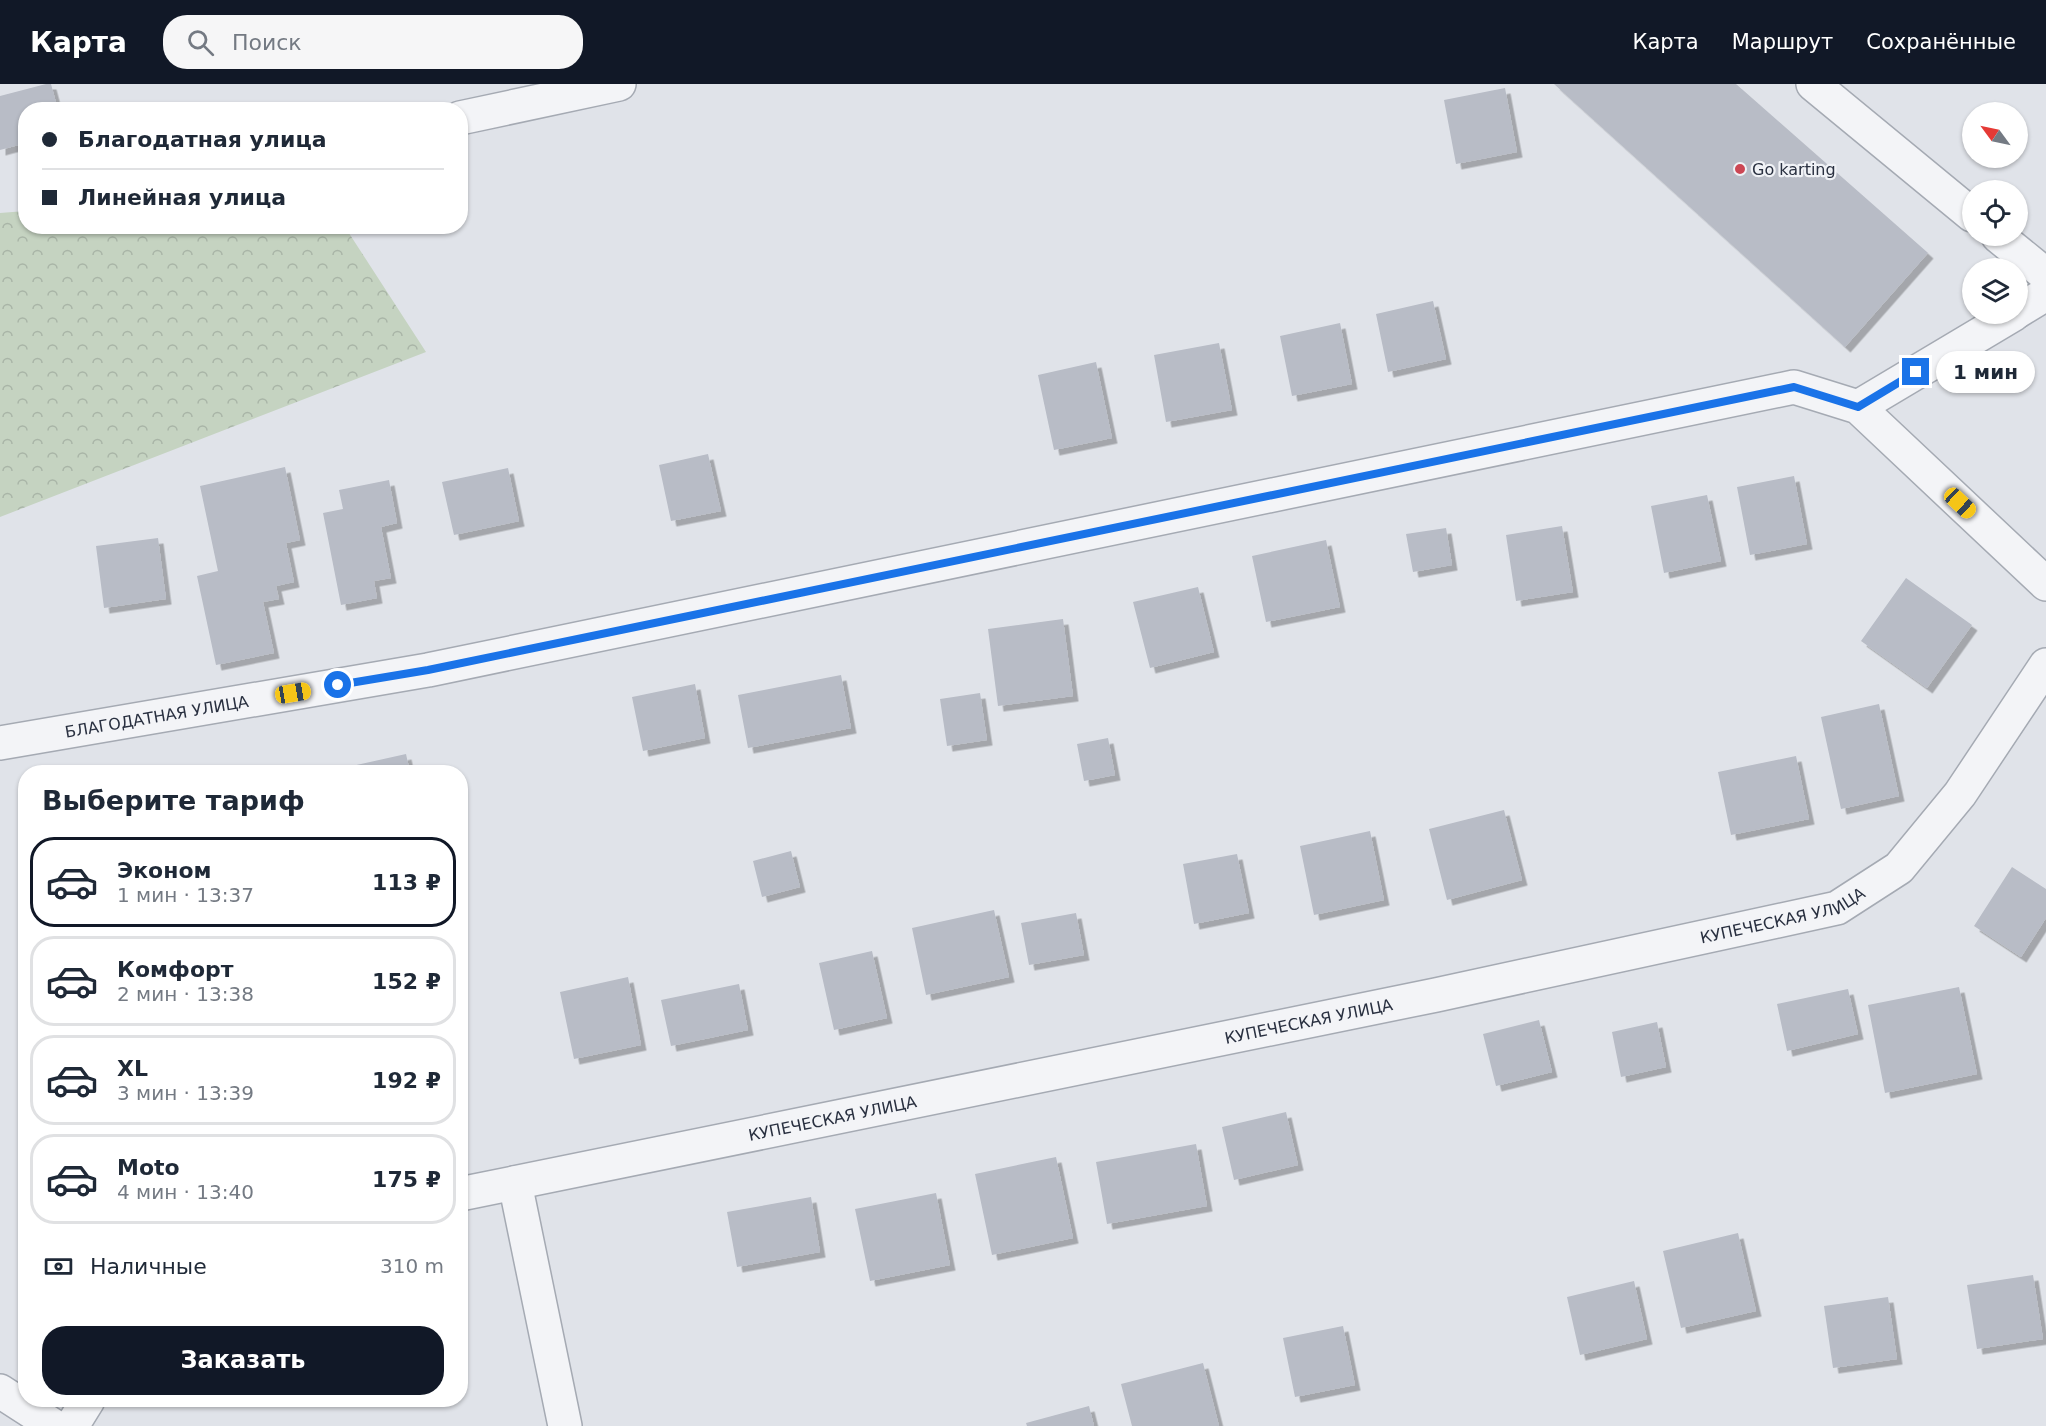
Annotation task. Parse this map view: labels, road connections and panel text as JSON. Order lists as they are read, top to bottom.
{
  "streets": {
    "street": ["БЛАГОДАТНАЯ УЛИЦА", "КУПЕЧЕСКАЯ УЛИЦА"]
  },
  "places": ["Go karting"],
  "north": "top left",
  "page": {
    "header": "Карта",
    "search": "Поиск",
    "nav": ["Карта", "Маршрут", "Сохранённые"],
    "banner": ["Благодатная улица", "Линейная улица"],
    "bubble": "1 мин",
    "heading": "Выберите тариф",
    "list": [
      {
        "name": "Эконом",
        "note": "1 мин · 13:37",
        "value": "113 ₽"
      },
      {
        "name": "Комфорт",
        "note": "2 мин · 13:38",
        "value": "152 ₽"
      },
      {
        "name": "XL",
        "note": "3 мин · 13:39",
        "value": "192 ₽"
      },
      {
        "name": "Moto",
        "note": "4 мин · 13:40",
        "value": "175 ₽"
      }
    ],
    "pay": ["Наличные", "310 m"],
    "buttons": "Заказать"
  }
}
